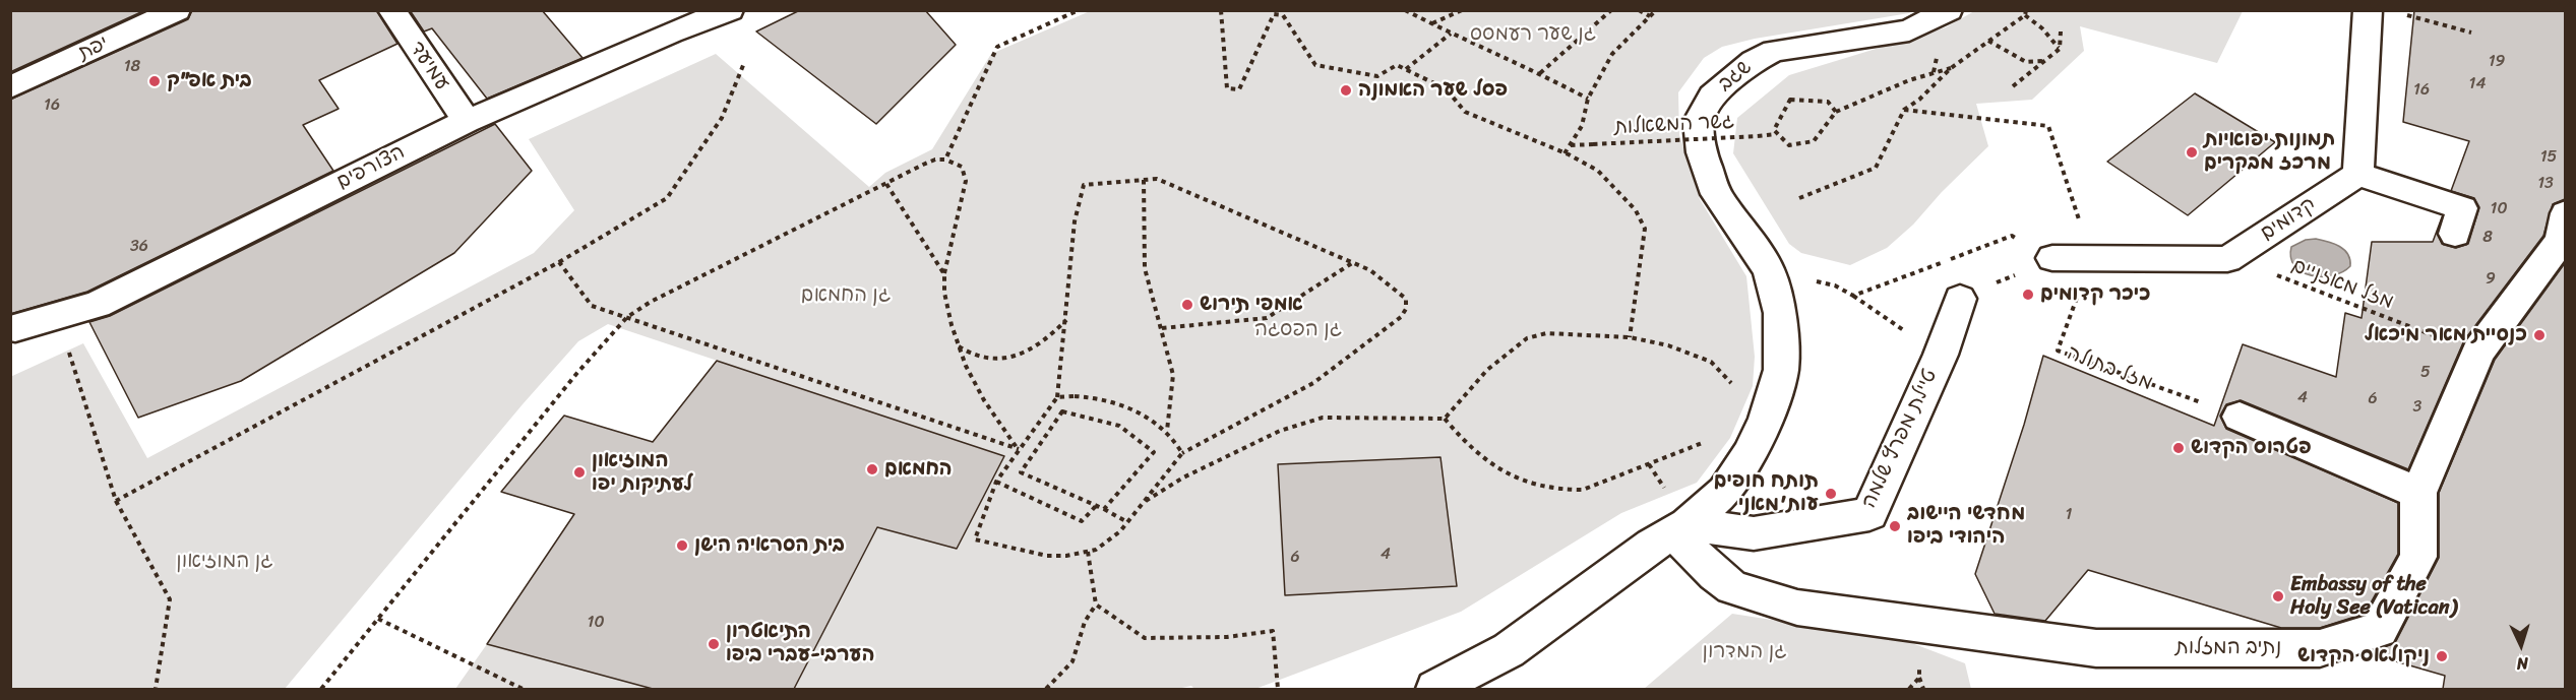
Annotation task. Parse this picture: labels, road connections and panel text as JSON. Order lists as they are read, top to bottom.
{
  "streets": {
    "street": [
      "יפת",
      "עמיעד",
      "שגב",
      "הצורפים",
      "קדומים",
      "טיילת מפרץ שלמה",
      "נתיב המזלות"
    ],
    "path": ["גשר המשאלות", "מזל מאזניים", "מזל בתולה"]
  },
  "crossings": [
    ["עמיעד", "הצורפים"],
    ["קדומים", "מזל בתולה"],
    ["מזל מאזניים", "נתיב המזלות"],
    ["טיילת מפרץ שלמה", "נתיב המזלות"]
  ],
  "parks": [
    "גן שער רעמסס",
    "גן החמאם",
    "גן הפסגה",
    "גן המוזיאון",
    "גן המדרון"
  ],
  "places": [
    "בית אפ\"ק",
    "פסל שער האמונה",
    "תמונות יפואיות מרכז מבקרים",
    "כיכר קדומים",
    "אמפי תירוש",
    "כנסיית מאר מיכאל",
    "פטרוס הקדוש",
    "החמאם",
    "המוזיאון לעתיקות יפו",
    "תותח חופים עות'מאני",
    "מחדשי היישוב היהודי ביפו",
    "בית הסראיה הישן",
    "Embassy of the Holy See (Vatican)",
    "התיאטרון הערבי-עברי ביפו",
    "ניקולאס הקדוש"
  ],
  "house_numbers": [
    "19",
    "18",
    "14",
    "16",
    "16",
    "15",
    "13",
    "10",
    "8",
    "36",
    "9",
    "5",
    "4",
    "6",
    "3",
    "1",
    "4",
    "6",
    "10"
  ],
  "north": "bottom"
}
